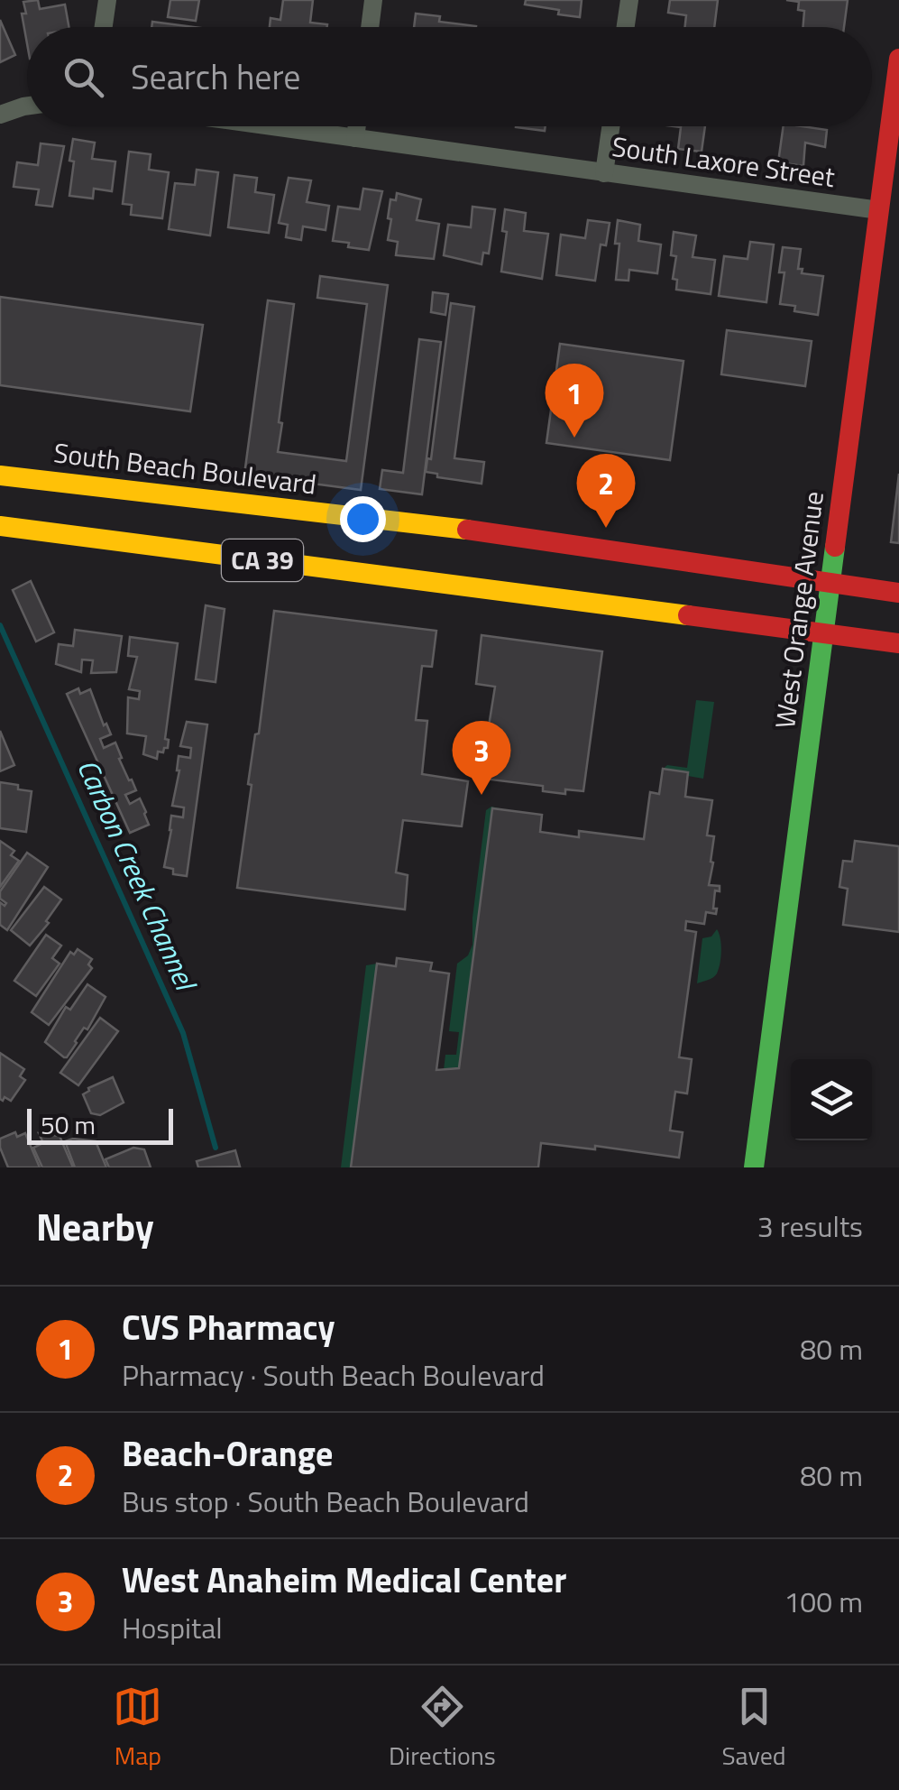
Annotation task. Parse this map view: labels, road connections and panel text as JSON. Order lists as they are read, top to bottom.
{
  "streets": {
    "main road": ["South Beach Boulevard", "CA 39", "West Orange Avenue"],
    "street": ["South Laxore Street"]
  },
  "crossings": [
    ["South Laxore Street", "West Orange Avenue"],
    ["South Beach Boulevard", "West Orange Avenue"],
    ["CA 39", "West Orange Avenue"]
  ],
  "water": ["Carbon Creek Channel"],
  "scale_bar": "50 m",
  "page": {
    "search": "Search here",
    "pins": ["1", "2", "3"],
    "scale": "50 m",
    "heading": ["Nearby", "3 results"],
    "list": [
      {
        "mark": "1",
        "name": "CVS Pharmacy",
        "note": "Pharmacy · South Beach Boulevard",
        "value": "80 m"
      },
      {
        "mark": "2",
        "name": "Beach-Orange",
        "note": "Bus stop · South Beach Boulevard",
        "value": "80 m"
      },
      {
        "mark": "3",
        "name": "West Anaheim Medical Center",
        "note": "Hospital",
        "value": "100 m"
      }
    ],
    "nav": ["Map", "Directions", "Saved"]
  }
}
